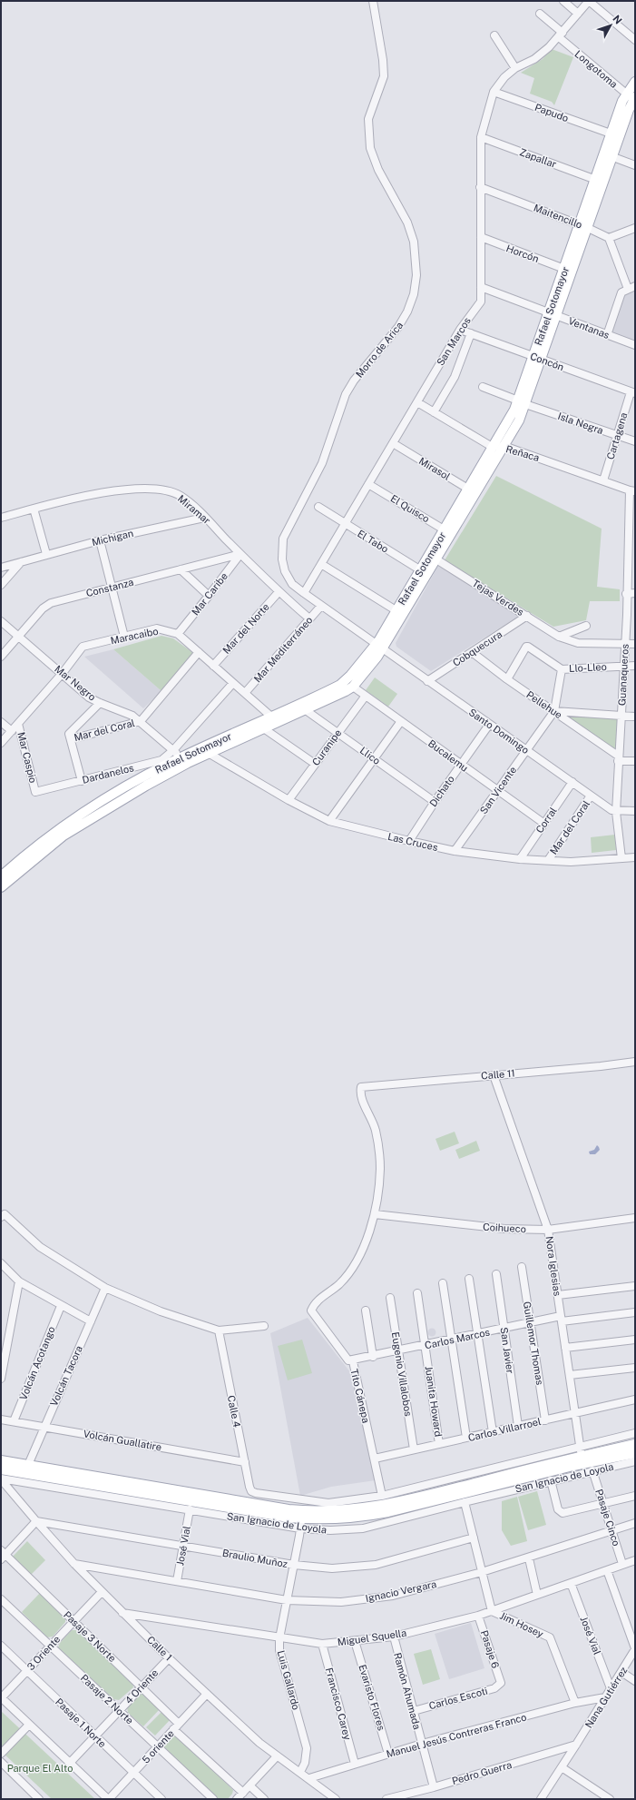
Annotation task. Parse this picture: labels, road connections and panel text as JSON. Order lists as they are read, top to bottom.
{
  "streets": {
    "main road": ["Rafael Sotomayor", "San Ignacio de Loyola"],
    "street": [
      "Longotoma",
      "Papudo",
      "Zapallar",
      "Maitencillo",
      "Horcón",
      "Ventanas",
      "San Marcos",
      "Morro de Arica",
      "Concón",
      "Isla Negra",
      "Cartagena",
      "Reñaca",
      "Mirasol",
      "El Quisco",
      "Miramar",
      "Michigan",
      "El Tabo",
      "Constanza",
      "Mar Caribe",
      "Tejas Verdes",
      "Mar del Norte",
      "Maracaibo",
      "Cobquecura",
      "Mar Mediterráneo",
      "Llo-Lleo",
      "Guanaqueros",
      "Mar Negro",
      "Pellehue",
      "Mar del Coral",
      "Santo Domingo",
      "Curanipe",
      "Llico",
      "Bucalemu",
      "Mar Caspio",
      "Dardanelos",
      "San Vicente",
      "Dichato",
      "Corral",
      "Las Cruces",
      "Calle 11",
      "Coihueco",
      "Nora Iglesias",
      "Carlos Marcos",
      "Guillemor Thomas",
      "San Javier",
      "Volcán Acotango",
      "Eugenio Villalobos",
      "Volcán Tacora",
      "Tito Cánepa",
      "Juanita Howard",
      "Calle 4",
      "Carlos Villarroel",
      "Volcán Guallatire",
      "Pasaje Cinco",
      "José Vial",
      "Braulio Muñoz",
      "Ignacio Vergara",
      "Jim Hosey",
      "Pasaje 3 Norte",
      "Miguel Squella",
      "Calle 1",
      "Pasaje 6",
      "3 Oriente",
      "Luis Gallardo",
      "4 Oriente",
      "Ramón Ahumada",
      "Evaristo Flores",
      "Nana Gutiérrez",
      "Carlos Escoti",
      "Pasaje 2 Norte",
      "Francisco Carey",
      "Pasaje 1 Norte",
      "Manuel Jesús Contreras Franco",
      "5 oriente",
      "Pedro Guerra"
    ]
  },
  "crossings": [
    ["Longotoma", "Rafael Sotomayor"],
    ["Longotoma", "San Marcos"],
    ["Papudo", "Rafael Sotomayor"],
    ["Papudo", "San Marcos"],
    ["Zapallar", "Rafael Sotomayor"],
    ["Zapallar", "San Marcos"],
    ["Maitencillo", "Rafael Sotomayor"],
    ["Maitencillo", "San Marcos"],
    ["Horcón", "Rafael Sotomayor"],
    ["Horcón", "San Marcos"],
    ["Rafael Sotomayor", "Ventanas"],
    ["Rafael Sotomayor", "Morro de Arica"],
    ["Rafael Sotomayor", "Concón"],
    ["Rafael Sotomayor", "Isla Negra"],
    ["Rafael Sotomayor", "Reñaca"],
    ["Rafael Sotomayor", "Mirasol"],
    ["Rafael Sotomayor", "El Quisco"],
    ["Rafael Sotomayor", "El Tabo"],
    ["Rafael Sotomayor", "Tejas Verdes"],
    ["Rafael Sotomayor", "Maracaibo"],
    ["Rafael Sotomayor", "Mar Negro"],
    ["Rafael Sotomayor", "Santo Domingo"],
    ["Rafael Sotomayor", "Llico"],
    ["Rafael Sotomayor", "Bucalemu"],
    ["Rafael Sotomayor", "Las Cruces"],
    ["Ventanas", "San Marcos"],
    ["San Marcos", "Morro de Arica"],
    ["San Marcos", "Concón"],
    ["San Marcos", "Reñaca"],
    ["San Marcos", "Mirasol"],
    ["San Marcos", "El Quisco"],
    ["San Marcos", "El Tabo"],
    ["Morro de Arica", "Mar Mediterráneo"],
    ["Morro de Arica", "Santo Domingo"],
    ["Concón", "Cartagena"],
    ["Isla Negra", "Cartagena"],
    ["Cartagena", "Reñaca"],
    ["Reñaca", "Guanaqueros"],
    ["Miramar", "Michigan"],
    ["Miramar", "Constanza"],
    ["Miramar", "Mar Caribe"],
    ["Miramar", "Mar del Norte"],
    ["Miramar", "Mar Mediterráneo"],
    ["Constanza", "Mar Caribe"],
    ["Constanza", "Mar Negro"],
    ["Mar Caribe", "Maracaibo"],
    ["Tejas Verdes", "Cobquecura"],
    ["Tejas Verdes", "Guanaqueros"],
    ["Mar del Norte", "Maracaibo"],
    ["Maracaibo", "Mar Mediterráneo"],
    ["Maracaibo", "Mar Negro"],
    ["Maracaibo", "Mar del Coral"],
    ["Maracaibo", "Mar Caspio"],
    ["Maracaibo", "Dardanelos"],
    ["Cobquecura", "Pellehue"],
    ["Cobquecura", "Santo Domingo"],
    ["Llo-Lleo", "Guanaqueros"],
    ["Llo-Lleo", "Pellehue"],
    ["Llo-Lleo", "San Vicente"],
    ["Guanaqueros", "Pellehue"],
    ["Guanaqueros", "Santo Domingo"],
    ["Guanaqueros", "Las Cruces"],
    ["Mar Negro", "Mar del Coral"],
    ["Mar Negro", "Dardanelos"],
    ["Pellehue", "San Vicente"],
    ["Mar del Coral", "Santo Domingo"],
    ["Mar del Coral", "Las Cruces"],
    ["Santo Domingo", "San Vicente"],
    ["Santo Domingo", "Dichato"],
    ["Santo Domingo", "Corral"],
    ["Curanipe", "Llico"],
    ["Curanipe", "Bucalemu"],
    ["Curanipe", "Las Cruces"],
    ["Llico", "Dichato"],
    ["Bucalemu", "San Vicente"],
    ["Bucalemu", "Dichato"],
    ["Bucalemu", "Corral"],
    ["Mar Caspio", "Dardanelos"],
    ["San Vicente", "Las Cruces"],
    ["Dichato", "Las Cruces"],
    ["Corral", "Las Cruces"],
    ["Calle 11", "Coihueco"],
    ["Calle 11", "Nora Iglesias"],
    ["Calle 11", "Tito Cánepa"],
    ["Coihueco", "Nora Iglesias"],
    ["Coihueco", "Tito Cánepa"],
    ["Nora Iglesias", "Carlos Marcos"],
    ["Nora Iglesias", "Carlos Villarroel"],
    ["Nora Iglesias", "San Ignacio de Loyola"],
    ["Carlos Marcos", "Guillemor Thomas"],
    ["Carlos Marcos", "San Javier"],
    ["Carlos Marcos", "Eugenio Villalobos"],
    ["Carlos Marcos", "Tito Cánepa"],
    ["Carlos Marcos", "Juanita Howard"],
    ["Guillemor Thomas", "Carlos Villarroel"],
    ["San Javier", "Carlos Villarroel"],
    ["Volcán Acotango", "Volcán Guallatire"],
    ["Eugenio Villalobos", "Carlos Villarroel"],
    ["Volcán Tacora", "Volcán Guallatire"],
    ["Volcán Tacora", "San Ignacio de Loyola"],
    ["Tito Cánepa", "Carlos Villarroel"],
    ["Tito Cánepa", "San Ignacio de Loyola"],
    ["Juanita Howard", "Carlos Villarroel"],
    ["Calle 4", "Volcán Guallatire"],
    ["Calle 4", "San Ignacio de Loyola"],
    ["San Ignacio de Loyola", "Pasaje Cinco"],
    ["San Ignacio de Loyola", "José Vial"],
    ["San Ignacio de Loyola", "Jim Hosey"],
    ["San Ignacio de Loyola", "Calle 1"],
    ["San Ignacio de Loyola", "Luis Gallardo"],
    ["Pasaje Cinco", "Ignacio Vergara"],
    ["Pasaje Cinco", "Miguel Squella"],
    ["José Vial", "Braulio Muñoz"],
    ["José Vial", "Ignacio Vergara"],
    ["José Vial", "Miguel Squella"],
    ["José Vial", "Nana Gutiérrez"],
    ["Braulio Muñoz", "Jim Hosey"],
    ["Braulio Muñoz", "Calle 1"],
    ["Braulio Muñoz", "Luis Gallardo"],
    ["Ignacio Vergara", "Jim Hosey"],
    ["Ignacio Vergara", "Calle 1"],
    ["Ignacio Vergara", "Luis Gallardo"],
    ["Jim Hosey", "Miguel Squella"],
    ["Jim Hosey", "Manuel Jesús Contreras Franco"],
    ["Pasaje 3 Norte", "3 Oriente"],
    ["Pasaje 3 Norte", "4 Oriente"],
    ["Pasaje 3 Norte", "5 oriente"],
    ["Miguel Squella", "Calle 1"],
    ["Miguel Squella", "Pasaje 6"],
    ["Miguel Squella", "Luis Gallardo"],
    ["Miguel Squella", "Ramón Ahumada"],
    ["Miguel Squella", "Evaristo Flores"],
    ["Miguel Squella", "Francisco Carey"],
    ["Calle 1", "3 Oriente"],
    ["Calle 1", "Luis Gallardo"],
    ["Calle 1", "4 Oriente"],
    ["Calle 1", "Manuel Jesús Contreras Franco"],
    ["Calle 1", "5 oriente"],
    ["Pasaje 6", "Carlos Escoti"],
    ["3 Oriente", "Pasaje 2 Norte"],
    ["3 Oriente", "Pasaje 1 Norte"],
    ["4 Oriente", "Pasaje 2 Norte"],
    ["4 Oriente", "Pasaje 1 Norte"],
    ["Ramón Ahumada", "Carlos Escoti"],
    ["Ramón Ahumada", "Manuel Jesús Contreras Franco"],
    ["Ramón Ahumada", "Pedro Guerra"],
    ["Evaristo Flores", "Manuel Jesús Contreras Franco"],
    ["Nana Gutiérrez", "Manuel Jesús Contreras Franco"],
    ["Nana Gutiérrez", "Pedro Guerra"],
    ["Pasaje 2 Norte", "5 oriente"],
    ["Francisco Carey", "Manuel Jesús Contreras Franco"],
    ["Pasaje 1 Norte", "5 oriente"]
  ],
  "parks": ["Parque El Alto"],
  "north": "top right"
}
